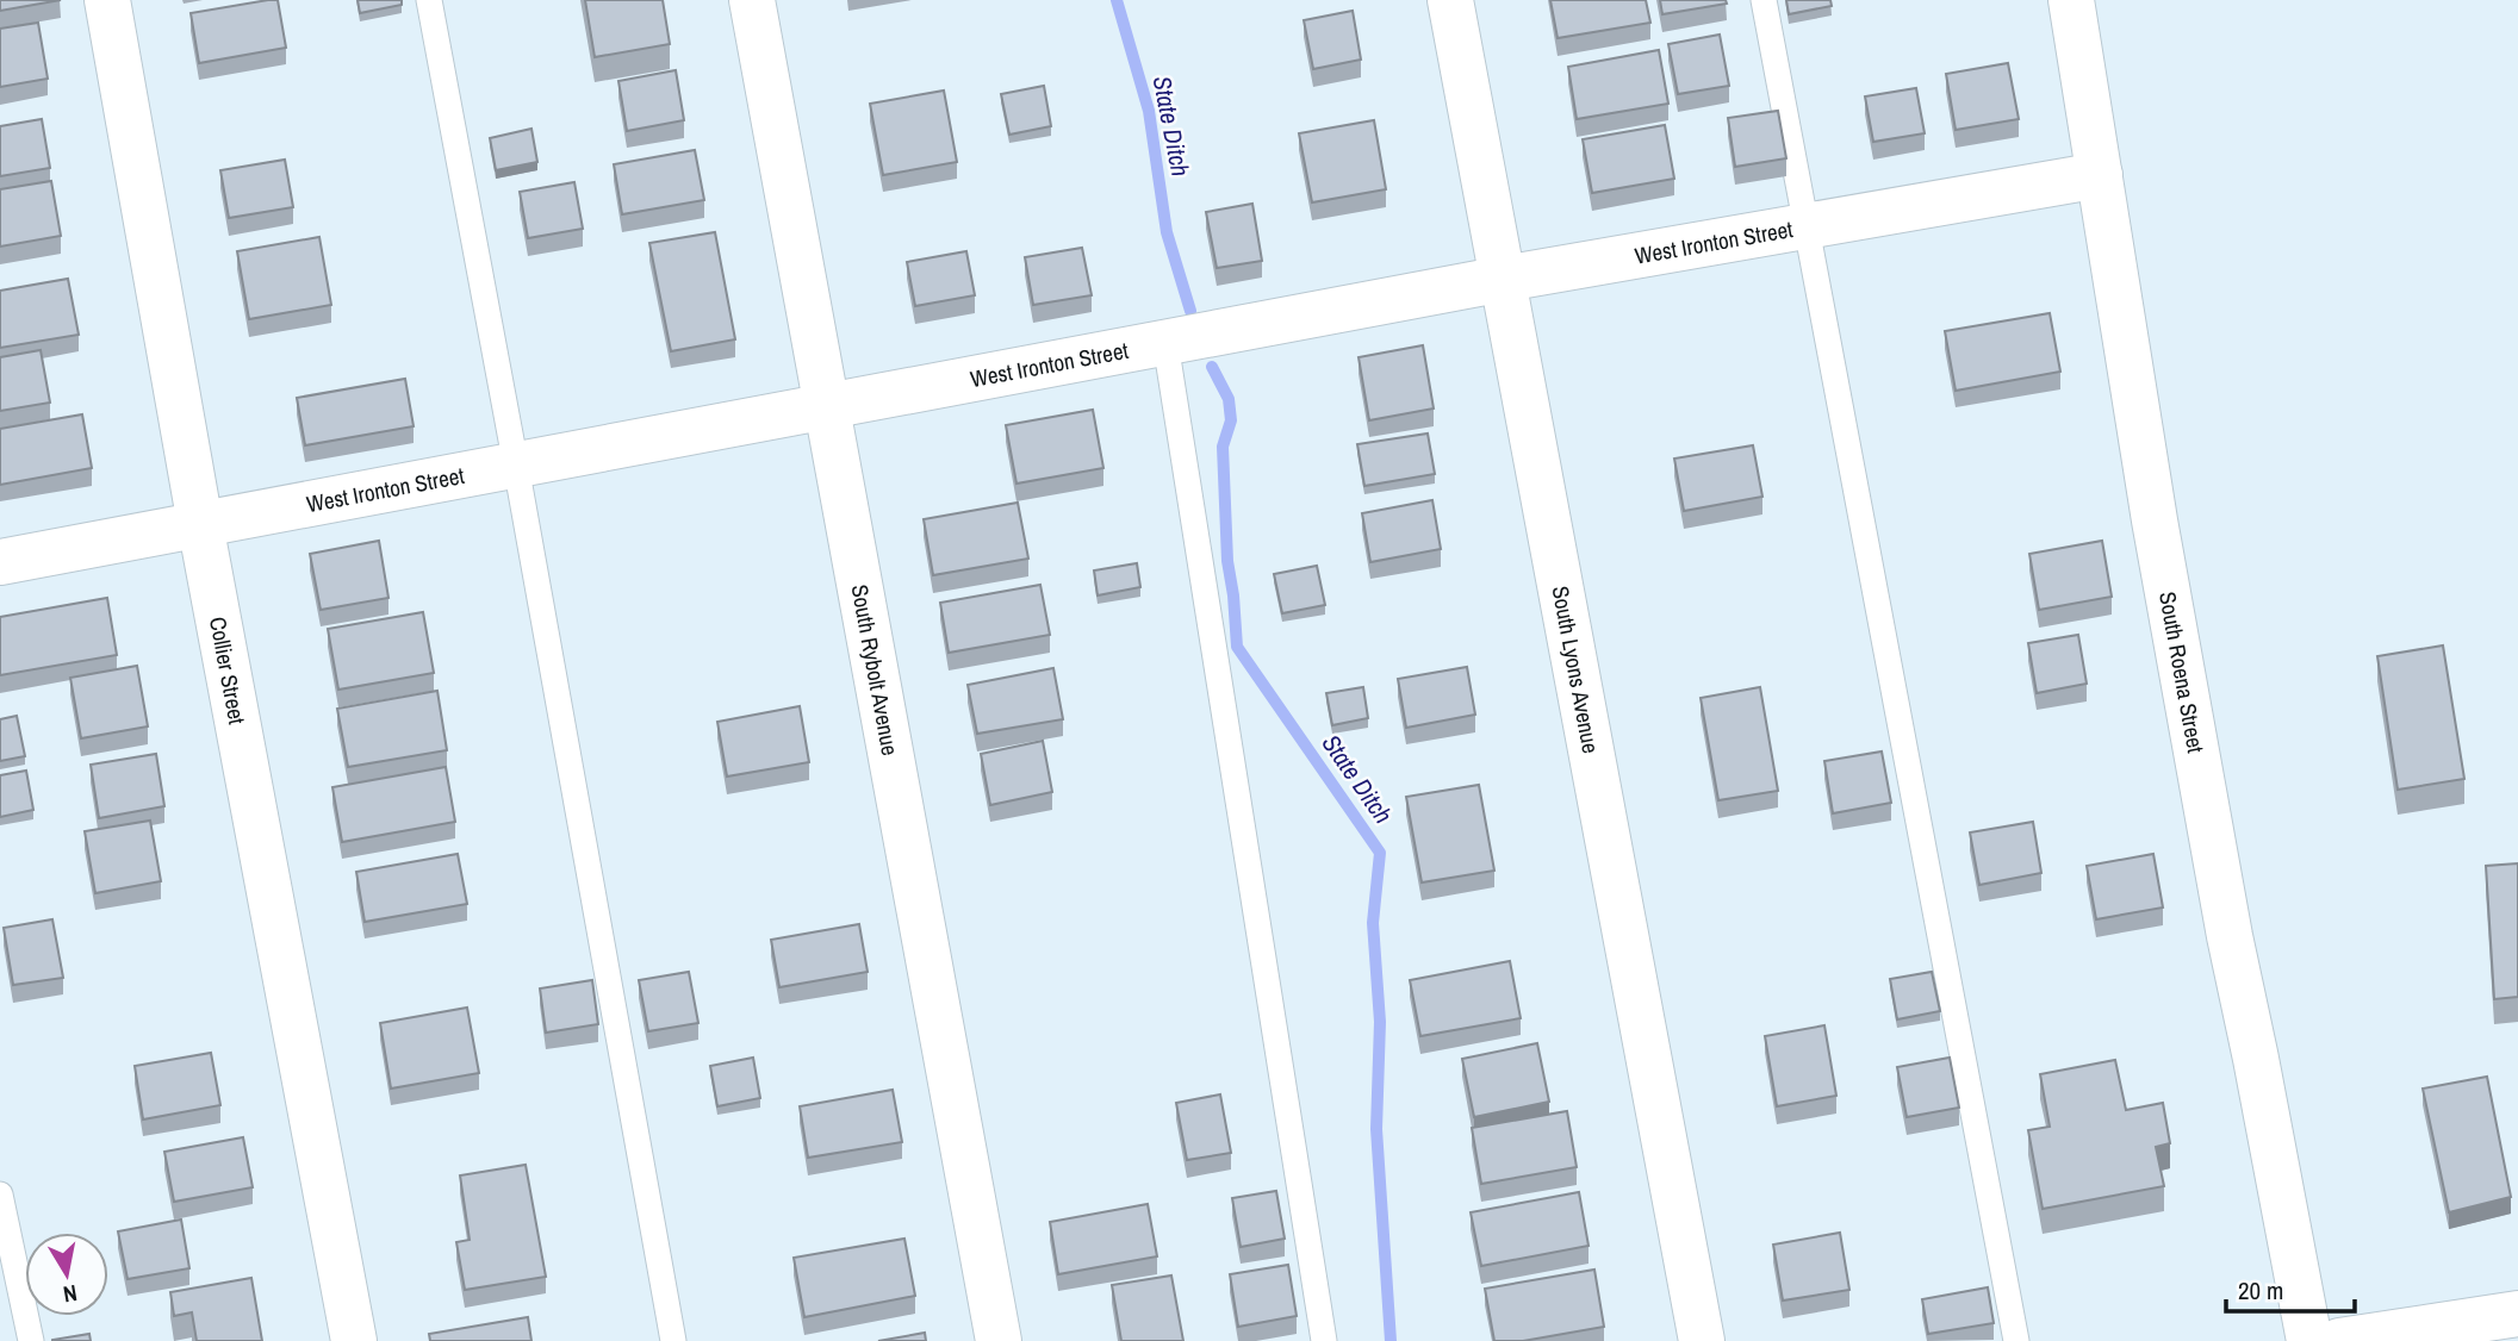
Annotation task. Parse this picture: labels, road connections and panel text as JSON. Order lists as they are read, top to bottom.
{
  "streets": {
    "street": [
      "West Ironton Street",
      "Collier Street",
      "South Rybolt Avenue",
      "South Lyons Avenue",
      "South Roena Street"
    ]
  },
  "crossings": [
    ["West Ironton Street", "Collier Street"],
    ["West Ironton Street", "South Rybolt Avenue"],
    ["West Ironton Street", "South Lyons Avenue"],
    ["West Ironton Street", "South Roena Street"]
  ],
  "water": ["State Ditch"],
  "scale_bar": "20 m",
  "north": "bottom"
}
